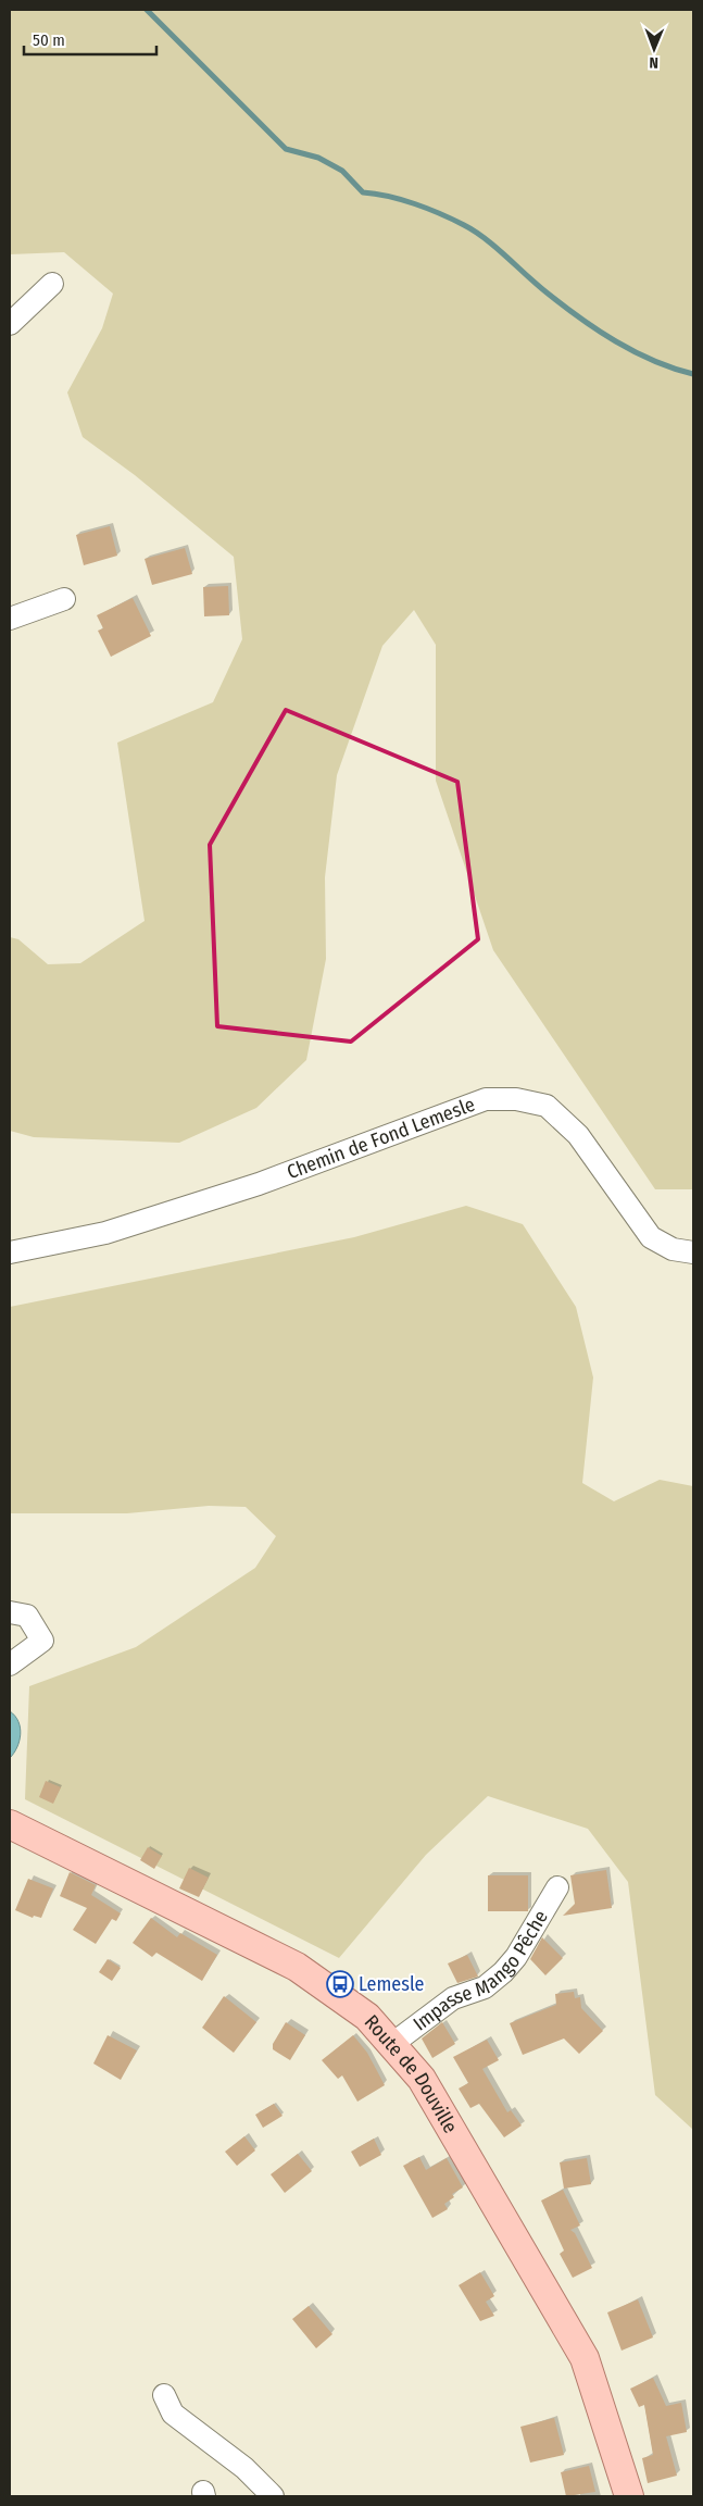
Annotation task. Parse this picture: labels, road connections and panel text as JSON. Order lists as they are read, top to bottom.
{
  "streets": {
    "main road": ["Route de Douville"],
    "street": ["Chemin de Fond Lemesle", "Impasse Mango Pêche"]
  },
  "crossings": [
    ["Impasse Mango Pêche", "Route de Douville"]
  ],
  "places": {
    "bus stop": ["Lemesle"]
  },
  "scale_bar": "50 m",
  "north": "bottom"
}
